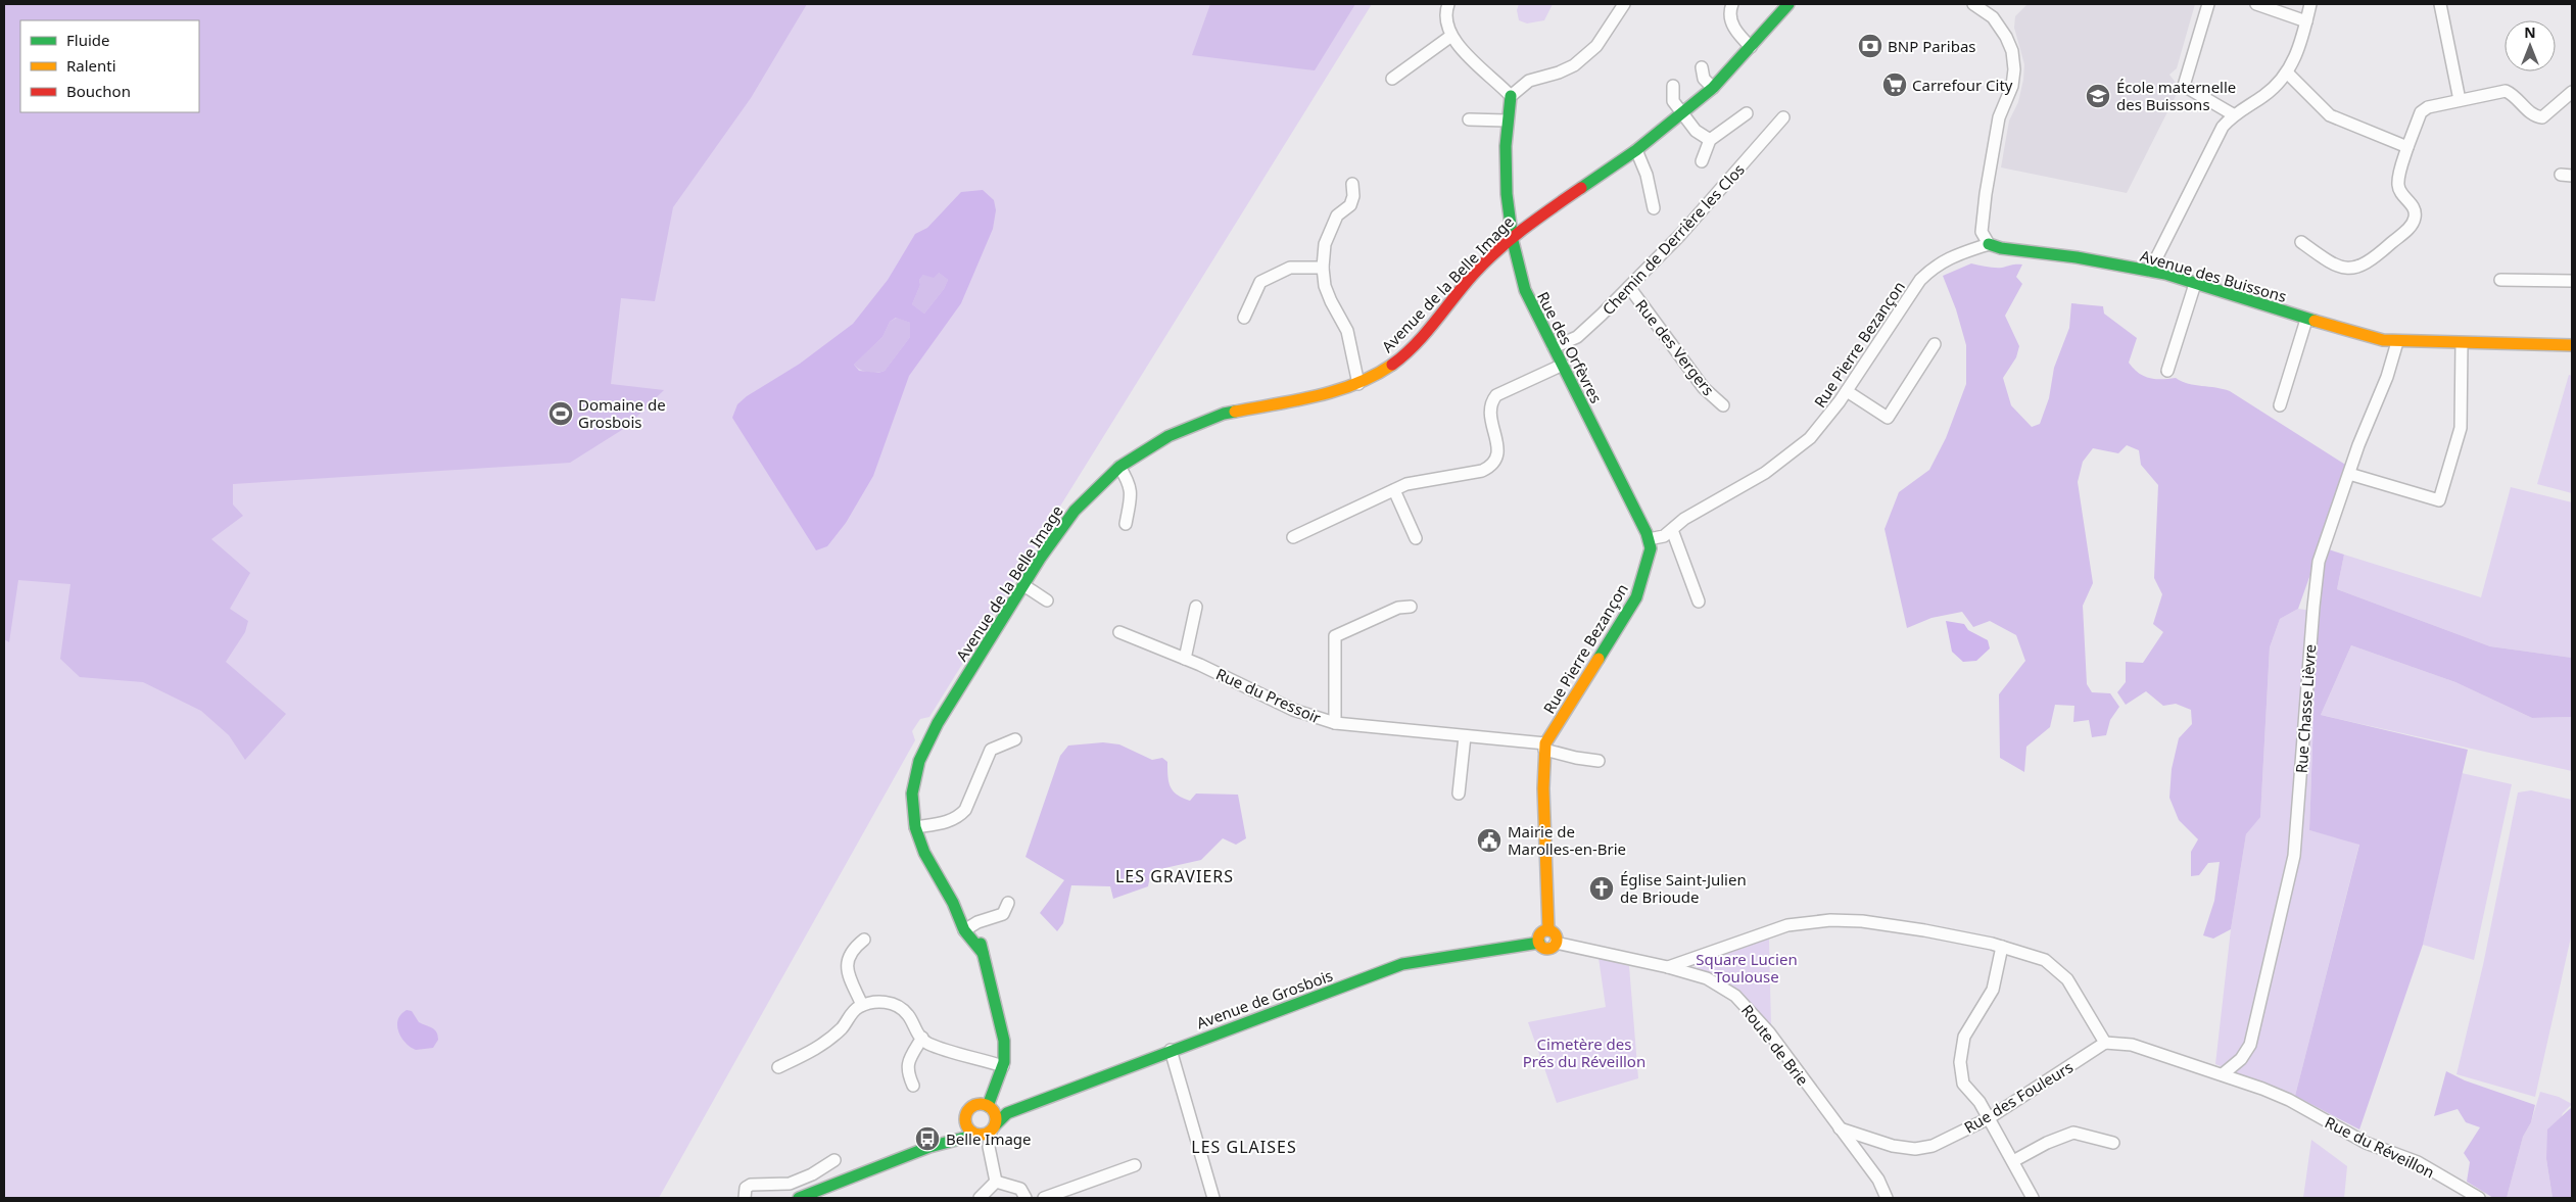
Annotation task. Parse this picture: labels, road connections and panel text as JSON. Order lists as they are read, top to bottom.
{
  "streets": {
    "street": [
      "Chemin de Derrière les Clos",
      "Avenue des Buissons",
      "Avenue de la Belle Image",
      "Rue Pierre Bezançon",
      "Rue des Orfèvres",
      "Rue des Vergers",
      "Rue du Pressoir",
      "Rue Chasse Lièvre",
      "Avenue de Grosbois",
      "Route de Brie",
      "Rue des Fouleurs",
      "Rue du Réveillon"
    ]
  },
  "crossings": [
    ["Chemin de Derrière les Clos", "Rue des Orfèvres"],
    ["Chemin de Derrière les Clos", "Rue des Vergers"],
    ["Avenue des Buissons", "Rue Pierre Bezançon"],
    ["Avenue des Buissons", "Rue Chasse Lièvre"],
    ["Avenue de la Belle Image", "Rue des Orfèvres"],
    ["Avenue de la Belle Image", "Avenue de Grosbois"],
    ["Rue Pierre Bezançon", "Rue des Orfèvres"],
    ["Rue Pierre Bezançon", "Rue du Pressoir"],
    ["Rue Chasse Lièvre", "Rue du Réveillon"],
    ["Avenue de Grosbois", "Route de Brie"],
    ["Route de Brie", "Rue des Fouleurs"],
    ["Rue des Fouleurs", "Rue du Réveillon"]
  ],
  "districts": ["LES GRAVIERS", "LES GLAISES"],
  "parks": ["Square Lucien Toulouse", "Cimetère des Prés du Réveillon"],
  "places": {
    "bank": ["BNP Paribas"],
    "supermarket": ["Carrefour City"],
    "school or university": ["École maternelle des Buissons"],
    "sports": ["Domaine de Grosbois"],
    "public building": ["Mairie de Marolles-en-Brie"],
    "church": ["Église Saint-Julien de Brioude"],
    "bus stop": ["Belle Image"]
  },
  "legend": ["Fluide", "Ralenti", "Bouchon"],
  "north": "top"
}
